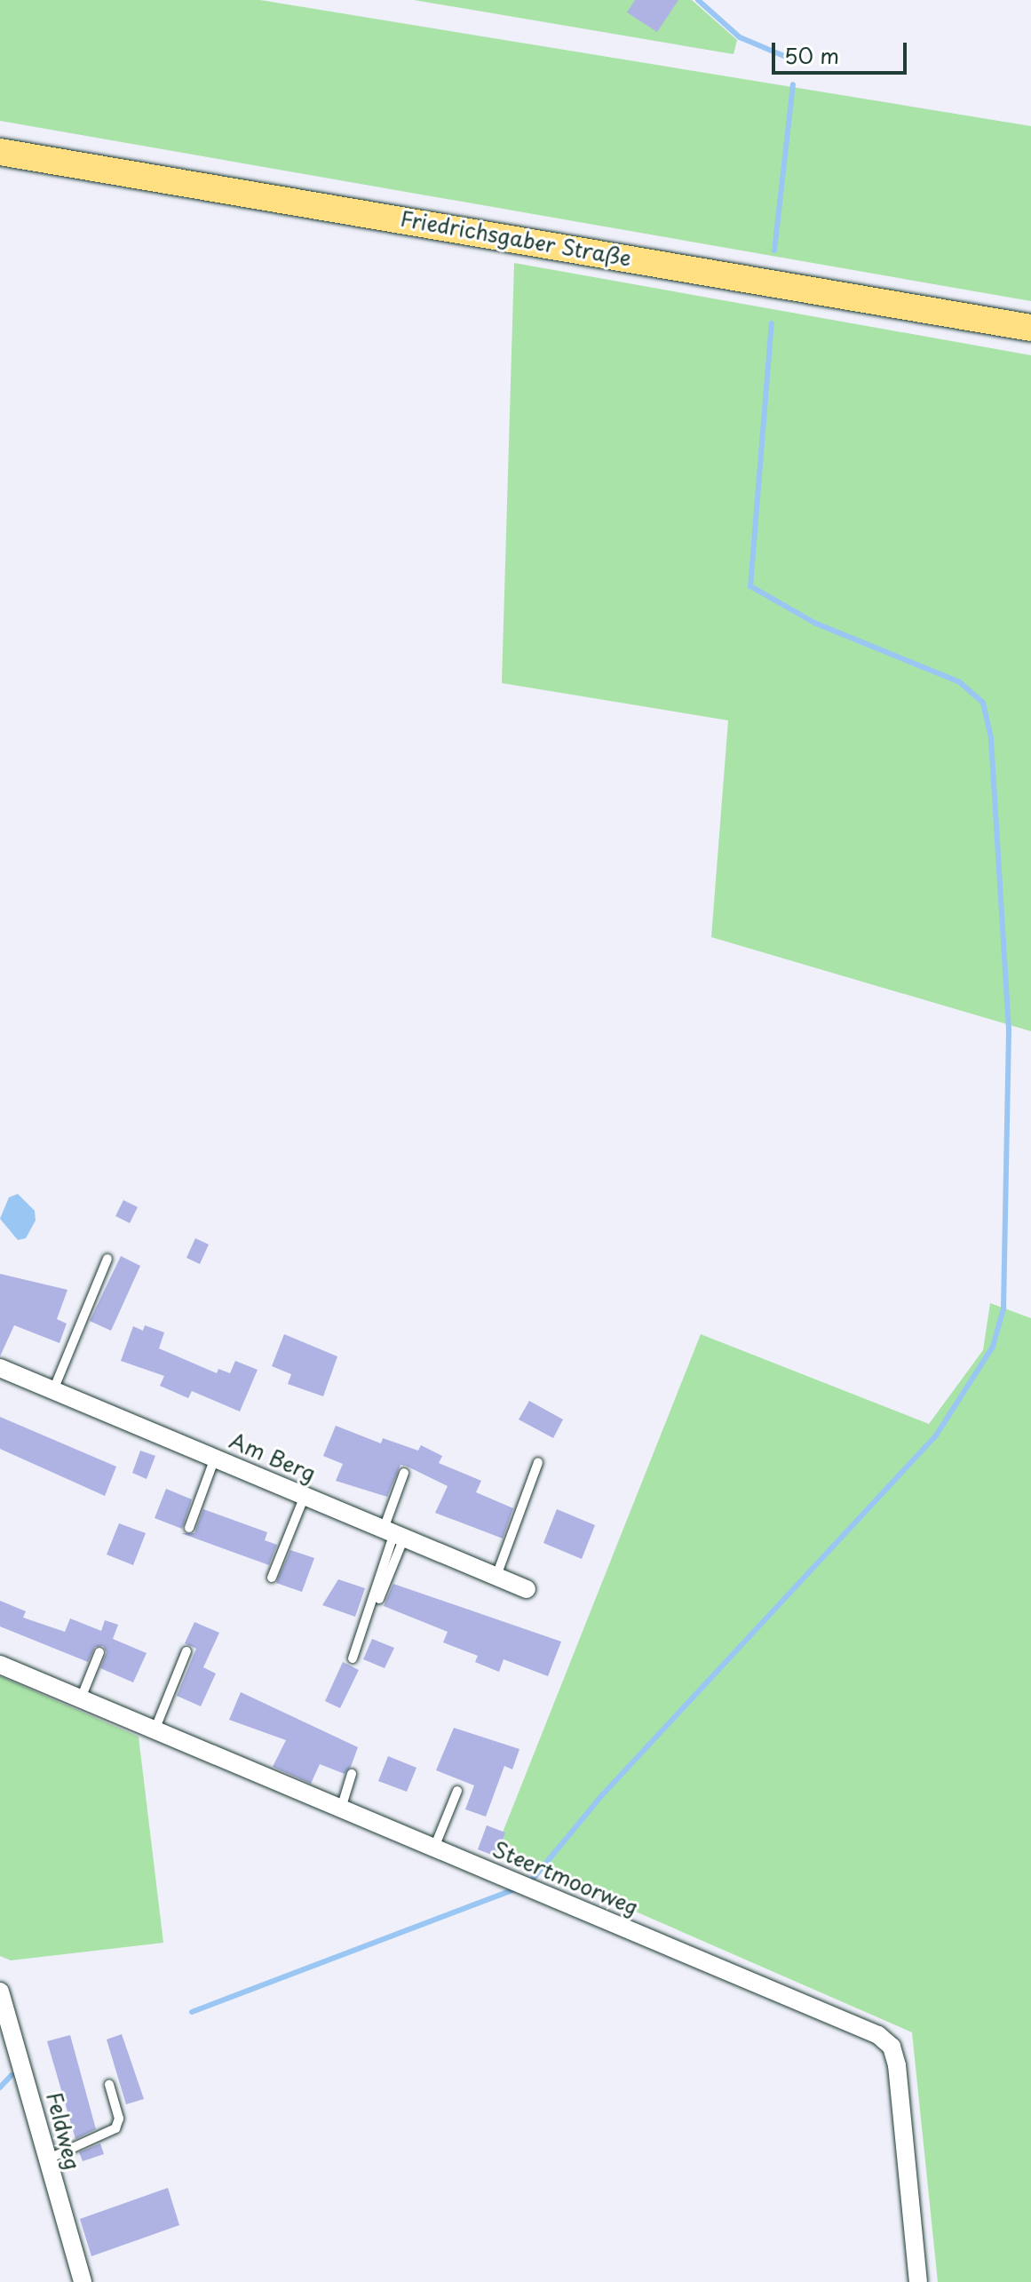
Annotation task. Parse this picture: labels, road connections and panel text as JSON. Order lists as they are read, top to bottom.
{
  "streets": {
    "main road": ["Friedrichsgaber Straße"],
    "street": ["Am Berg", "Steertmoorweg", "Feldweg"]
  },
  "scale_bar": "50 m"
}
